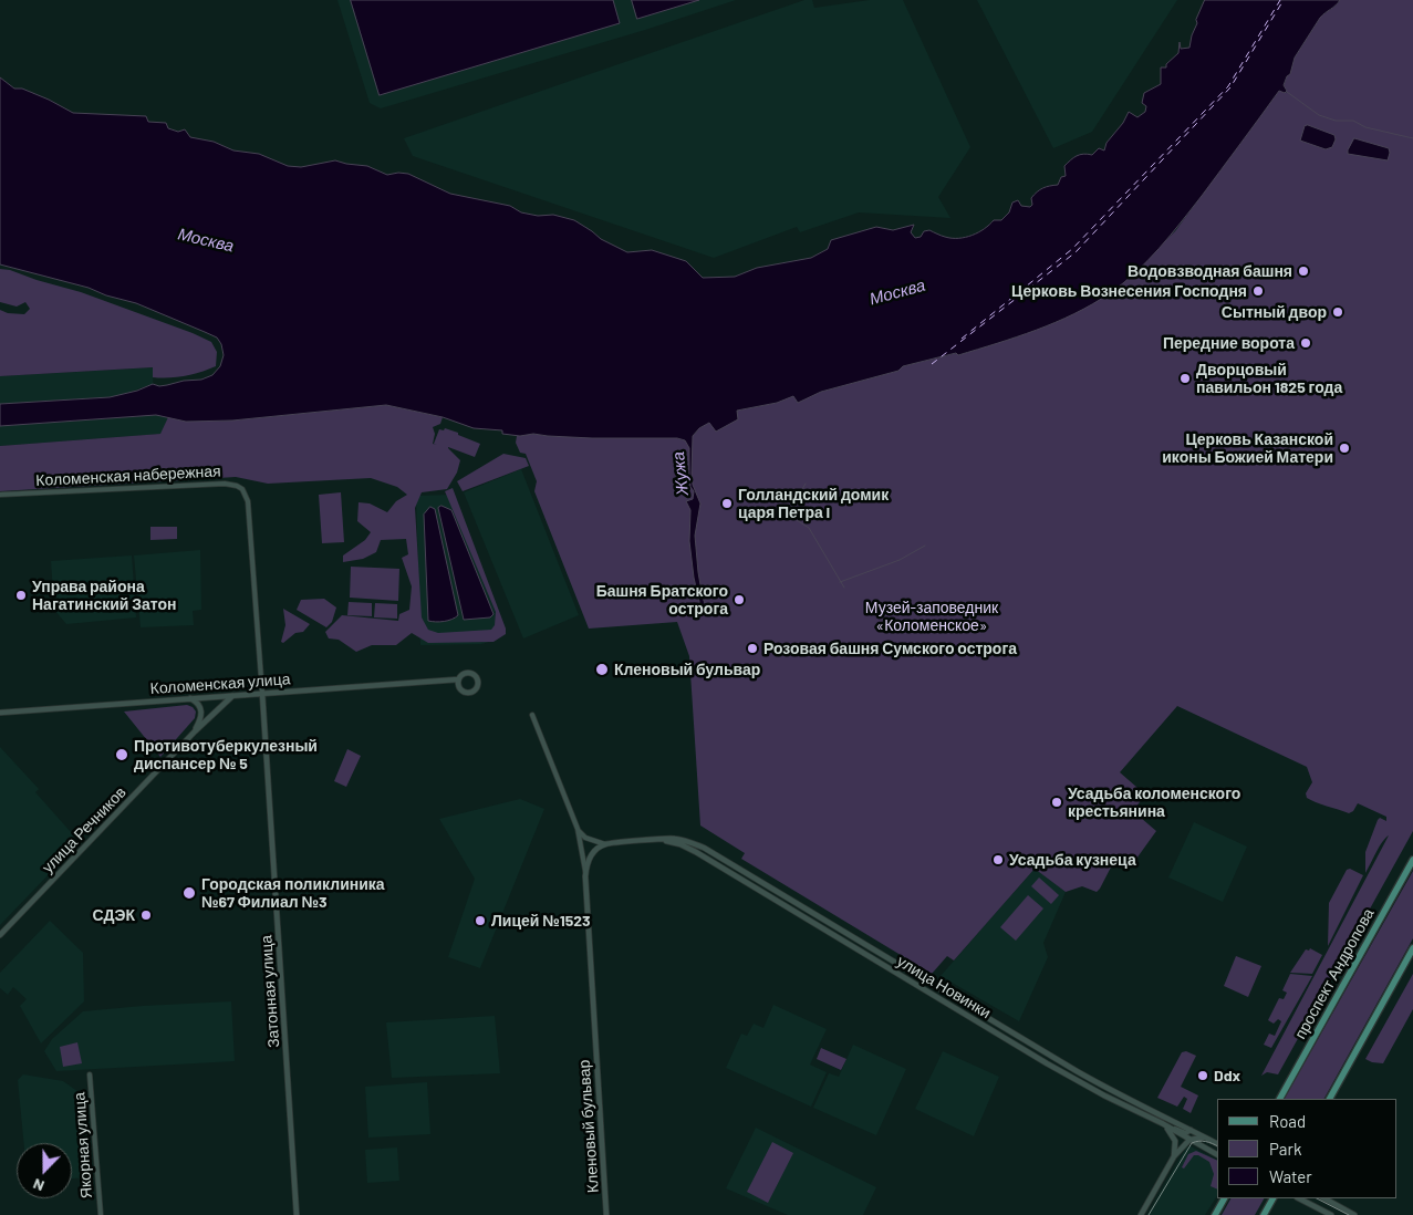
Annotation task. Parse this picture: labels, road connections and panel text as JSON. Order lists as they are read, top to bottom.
{
  "streets": {
    "main road": ["проспект Андропова"],
    "street": [
      "Коломенская набережная",
      "Коломенская улица",
      "улица Речников",
      "улица Новинки",
      "Затонная улица",
      "Кленовый бульвар",
      "Якорная улица"
    ]
  },
  "crossings": [
    ["Коломенская набережная", "Затонная улица"],
    ["Коломенская улица", "улица Речников"],
    ["Коломенская улица", "Затонная улица"]
  ],
  "water": ["Москва", "Жужа"],
  "parks": ["Музей-заповедник «Коломенское»"],
  "places": [
    "Водовзводная башня",
    "Церковь Вознесения Господня",
    "Сытный двор",
    "Передние ворота",
    "Дворцовый павильон 1825 года",
    "Церковь Казанской иконы Божией Матери",
    "Голландский домик царя Петра I",
    "Управа района Нагатинский Затон",
    "Башня Братского острога",
    "Розовая башня Сумского острога",
    "Кленовый бульвар",
    "Противотуберкулезный диспансер № 5",
    "Усадьба коломенского крестьянина",
    "Усадьба кузнеца",
    "Городская поликлиника №67 Филиал №3",
    "СДЭК",
    "Лицей №1523",
    "Ddx"
  ],
  "legend": ["Road", "Park", "Water"],
  "north": "bottom"
}
